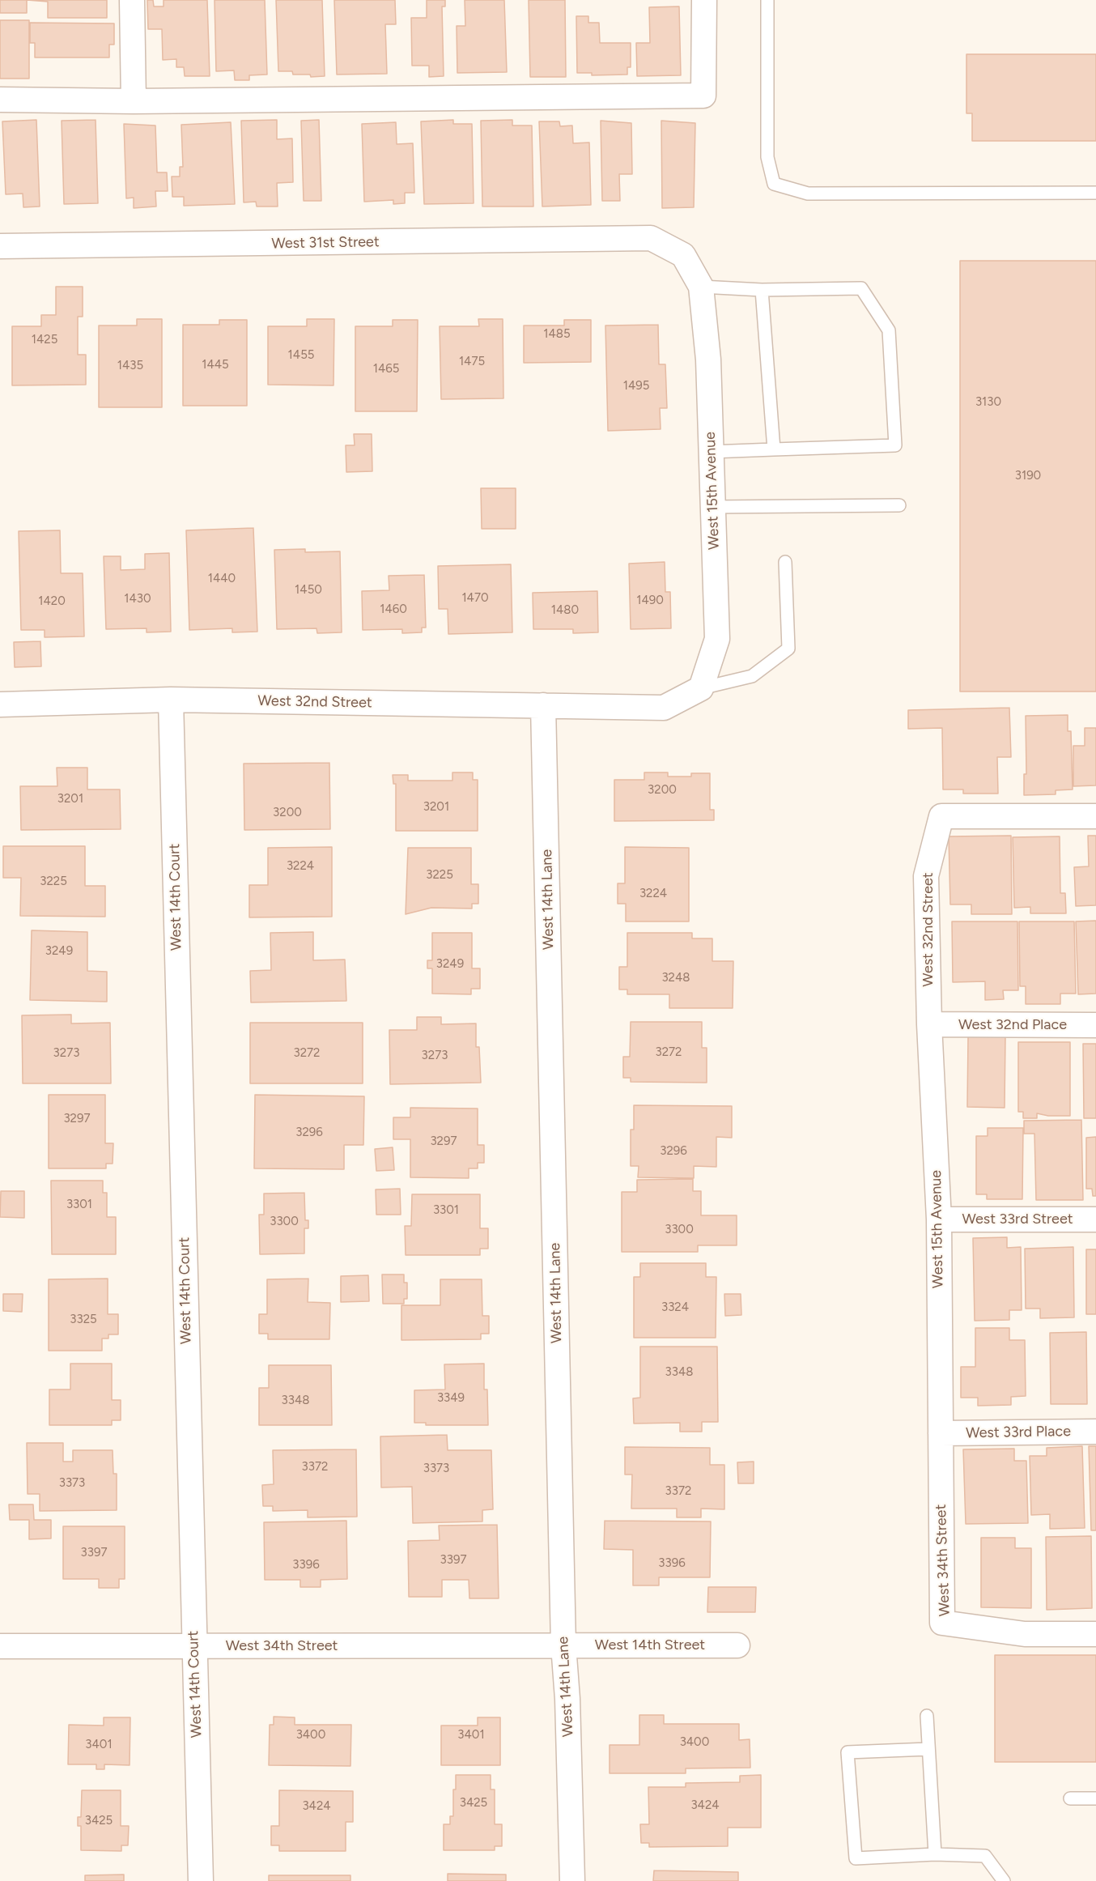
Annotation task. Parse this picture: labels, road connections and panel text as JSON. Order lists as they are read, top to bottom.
{
  "streets": {
    "street": [
      "West 31st Street",
      "West 15th Avenue",
      "West 32nd Street",
      "West 14th Court",
      "West 14th Lane",
      "West 32nd Place",
      "West 33rd Street",
      "West 33rd Place",
      "West 34th Street",
      "West 14th Street"
    ]
  },
  "crossings": [
    ["West 31st Street", "West 15th Avenue"],
    ["West 15th Avenue", "West 32nd Street"],
    ["West 15th Avenue", "West 32nd Place"],
    ["West 15th Avenue", "West 33rd Street"],
    ["West 15th Avenue", "West 33rd Place"],
    ["West 15th Avenue", "West 34th Street"],
    ["West 32nd Street", "West 14th Court"],
    ["West 32nd Street", "West 14th Lane"],
    ["West 32nd Street", "West 32nd Place"],
    ["West 14th Court", "West 34th Street"],
    ["West 14th Lane", "West 34th Street"],
    ["West 14th Lane", "West 14th Street"],
    ["West 33rd Place", "West 34th Street"],
    ["West 34th Street", "West 14th Street"]
  ],
  "house_numbers": [
    "1485",
    "1425",
    "1455",
    "1475",
    "1445",
    "1435",
    "1465",
    "1495",
    "3130",
    "3190",
    "1440",
    "1450",
    "1470",
    "1430",
    "1490",
    "1420",
    "1460",
    "1480",
    "3200",
    "3201",
    "3201",
    "3200",
    "3224",
    "3225",
    "3225",
    "3224",
    "3249",
    "3249",
    "3248",
    "3272",
    "3273",
    "3272",
    "3273",
    "3297",
    "3296",
    "3297",
    "3296",
    "3301",
    "3301",
    "3300",
    "3300",
    "3324",
    "3325",
    "3348",
    "3349",
    "3348",
    "3372",
    "3373",
    "3373",
    "3372",
    "3397",
    "3397",
    "3396",
    "3396",
    "3400",
    "3401",
    "3400",
    "3401",
    "3425",
    "3424",
    "3424",
    "3425"
  ]
}
